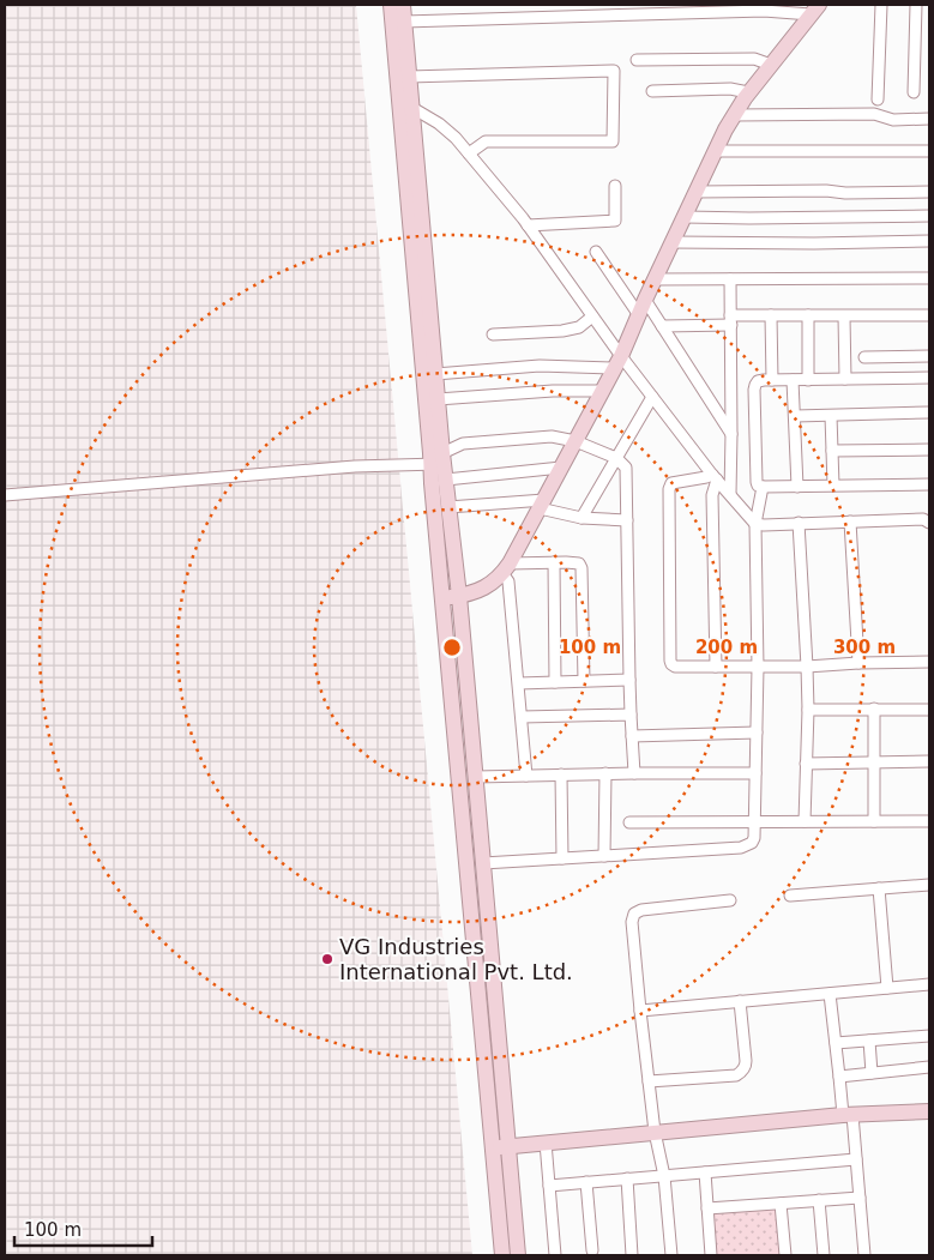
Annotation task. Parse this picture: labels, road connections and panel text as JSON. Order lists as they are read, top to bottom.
{
  "places": ["VG Industries International Pvt. Ltd."],
  "scale_bar": "100 m",
  "rings": ["100 m", "200 m", "300 m"]
}
